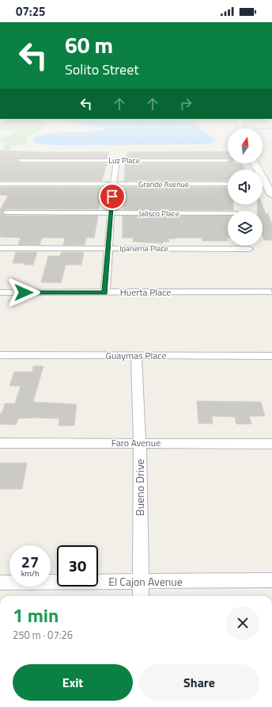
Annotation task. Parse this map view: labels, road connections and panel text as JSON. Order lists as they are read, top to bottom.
{
  "streets": {
    "street": [
      "Luz Place",
      "Grande Avenue",
      "Jalisco Place",
      "Ipanema Place",
      "Huerta Place",
      "Guaymas Place",
      "Faro Avenue",
      "Bueno Drive",
      "El Cajon Avenue"
    ]
  },
  "crossings": [
    ["Guaymas Place", "Bueno Drive"],
    ["Faro Avenue", "Bueno Drive"],
    ["Bueno Drive", "El Cajon Avenue"]
  ],
  "north": "top",
  "page": {
    "status": "07:25",
    "turn": ["60 m", "Solito Street"],
    "speed": "27 km/h",
    "limit": "30",
    "heading": ["1 min", "250 m · 07:26"],
    "buttons": ["Exit", "Share"]
  }
}
